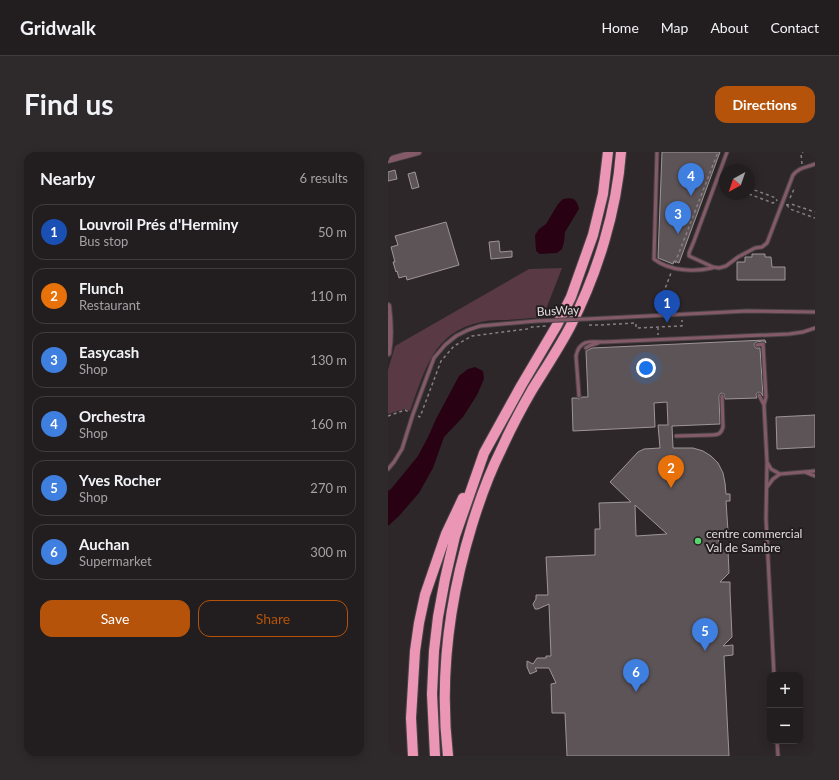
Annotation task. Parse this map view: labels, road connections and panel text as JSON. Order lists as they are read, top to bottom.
{
  "streets": {
    "lane": ["BusWay"]
  },
  "places": ["centre commercial Val de Sambre"],
  "north": "bottom left",
  "page": {
    "header": "Gridwalk",
    "nav": [
      "Home",
      "Map",
      "About",
      "Contact"
    ],
    "buttons": [
      "Directions",
      ["Save", "Share"]
    ],
    "title": "Find us",
    "heading": ["Nearby", "6 results"],
    "pins": [
      "4",
      "3",
      "1",
      "2",
      "5",
      "6"
    ],
    "list": [
      {
        "mark": "1",
        "name": "Louvroil Prés d'Herminy",
        "note": "Bus stop",
        "value": "50 m"
      },
      {
        "mark": "2",
        "name": "Flunch",
        "note": "Restaurant",
        "value": "110 m"
      },
      {
        "mark": "3",
        "name": "Easycash",
        "note": "Shop",
        "value": "130 m"
      },
      {
        "mark": "4",
        "name": "Orchestra",
        "note": "Shop",
        "value": "160 m"
      },
      {
        "mark": "5",
        "name": "Yves Rocher",
        "note": "Shop",
        "value": "270 m"
      },
      {
        "mark": "6",
        "name": "Auchan",
        "note": "Supermarket",
        "value": "300 m"
      }
    ],
    "map_buttons": ["+", "−"]
  }
}
